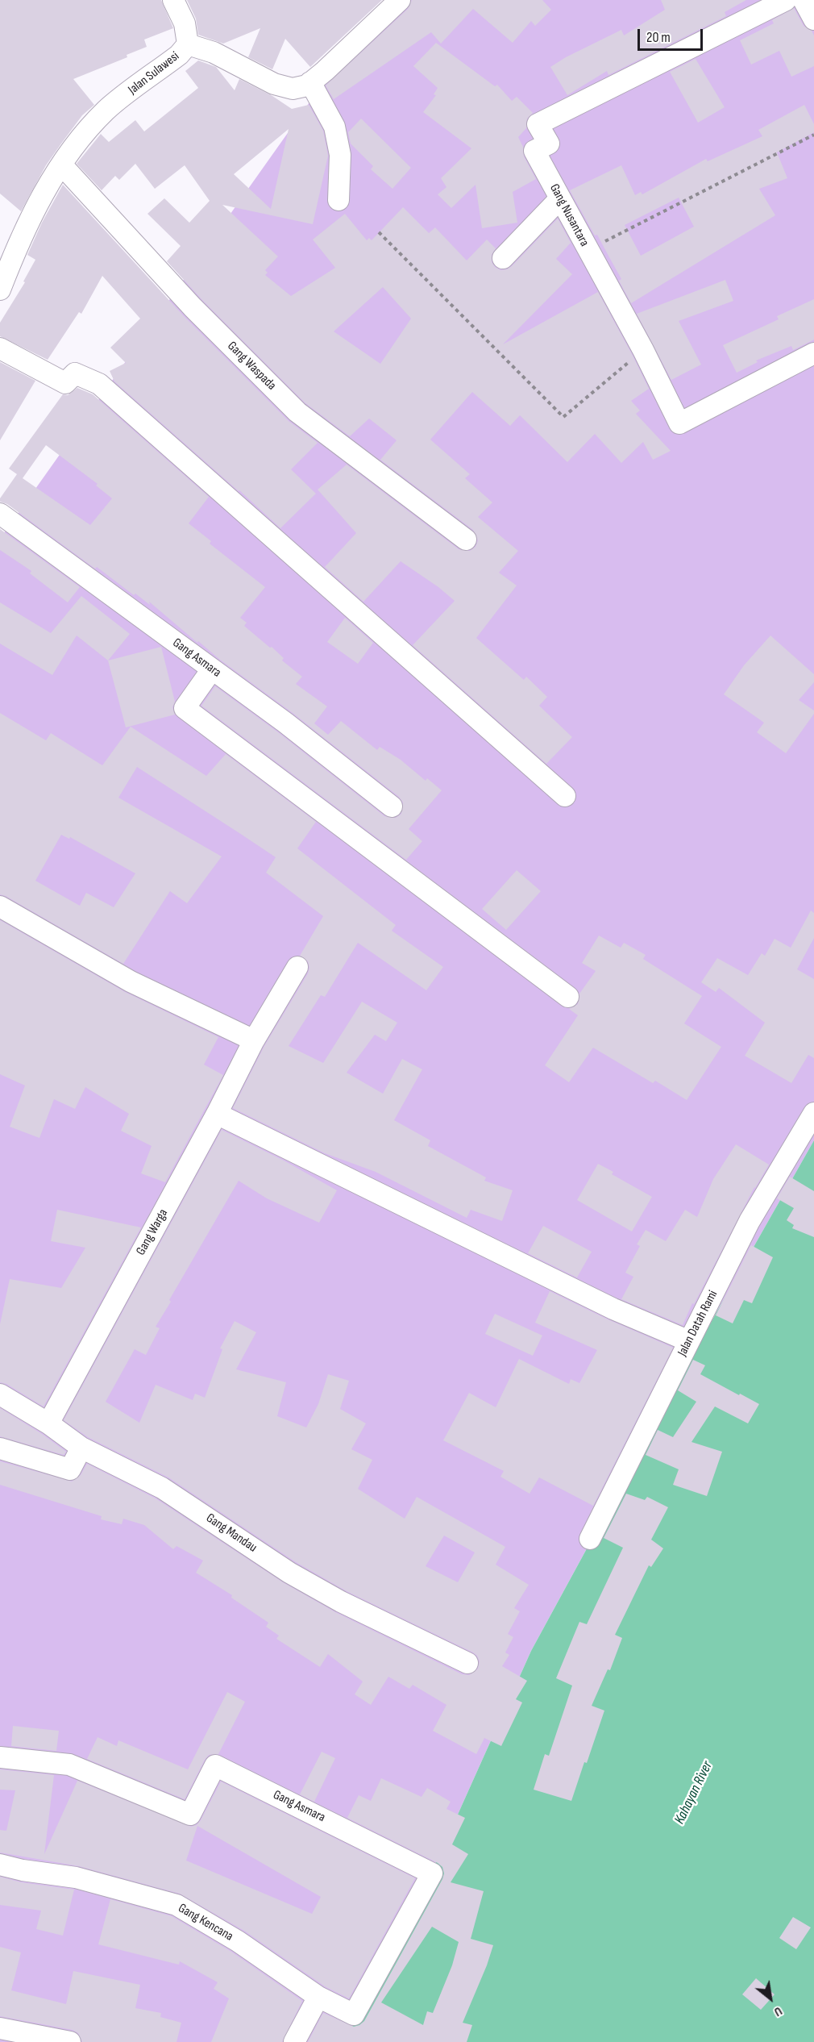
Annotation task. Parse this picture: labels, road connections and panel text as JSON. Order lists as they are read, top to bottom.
{
  "streets": {
    "street": [
      "Jalan Sulawesi",
      "Gang Nusantara",
      "Gang Waspada",
      "Gang Asmara",
      "Gang Warga",
      "Jalan Datah Rami",
      "Gang Mandau",
      "Gang Kencana"
    ]
  },
  "crossings": [
    ["Jalan Sulawesi", "Gang Waspada"],
    ["Gang Asmara", "Gang Kencana"],
    ["Gang Warga", "Gang Mandau"]
  ],
  "water": ["Kahayan River"],
  "scale_bar": "20 m",
  "north": "bottom right"
}
